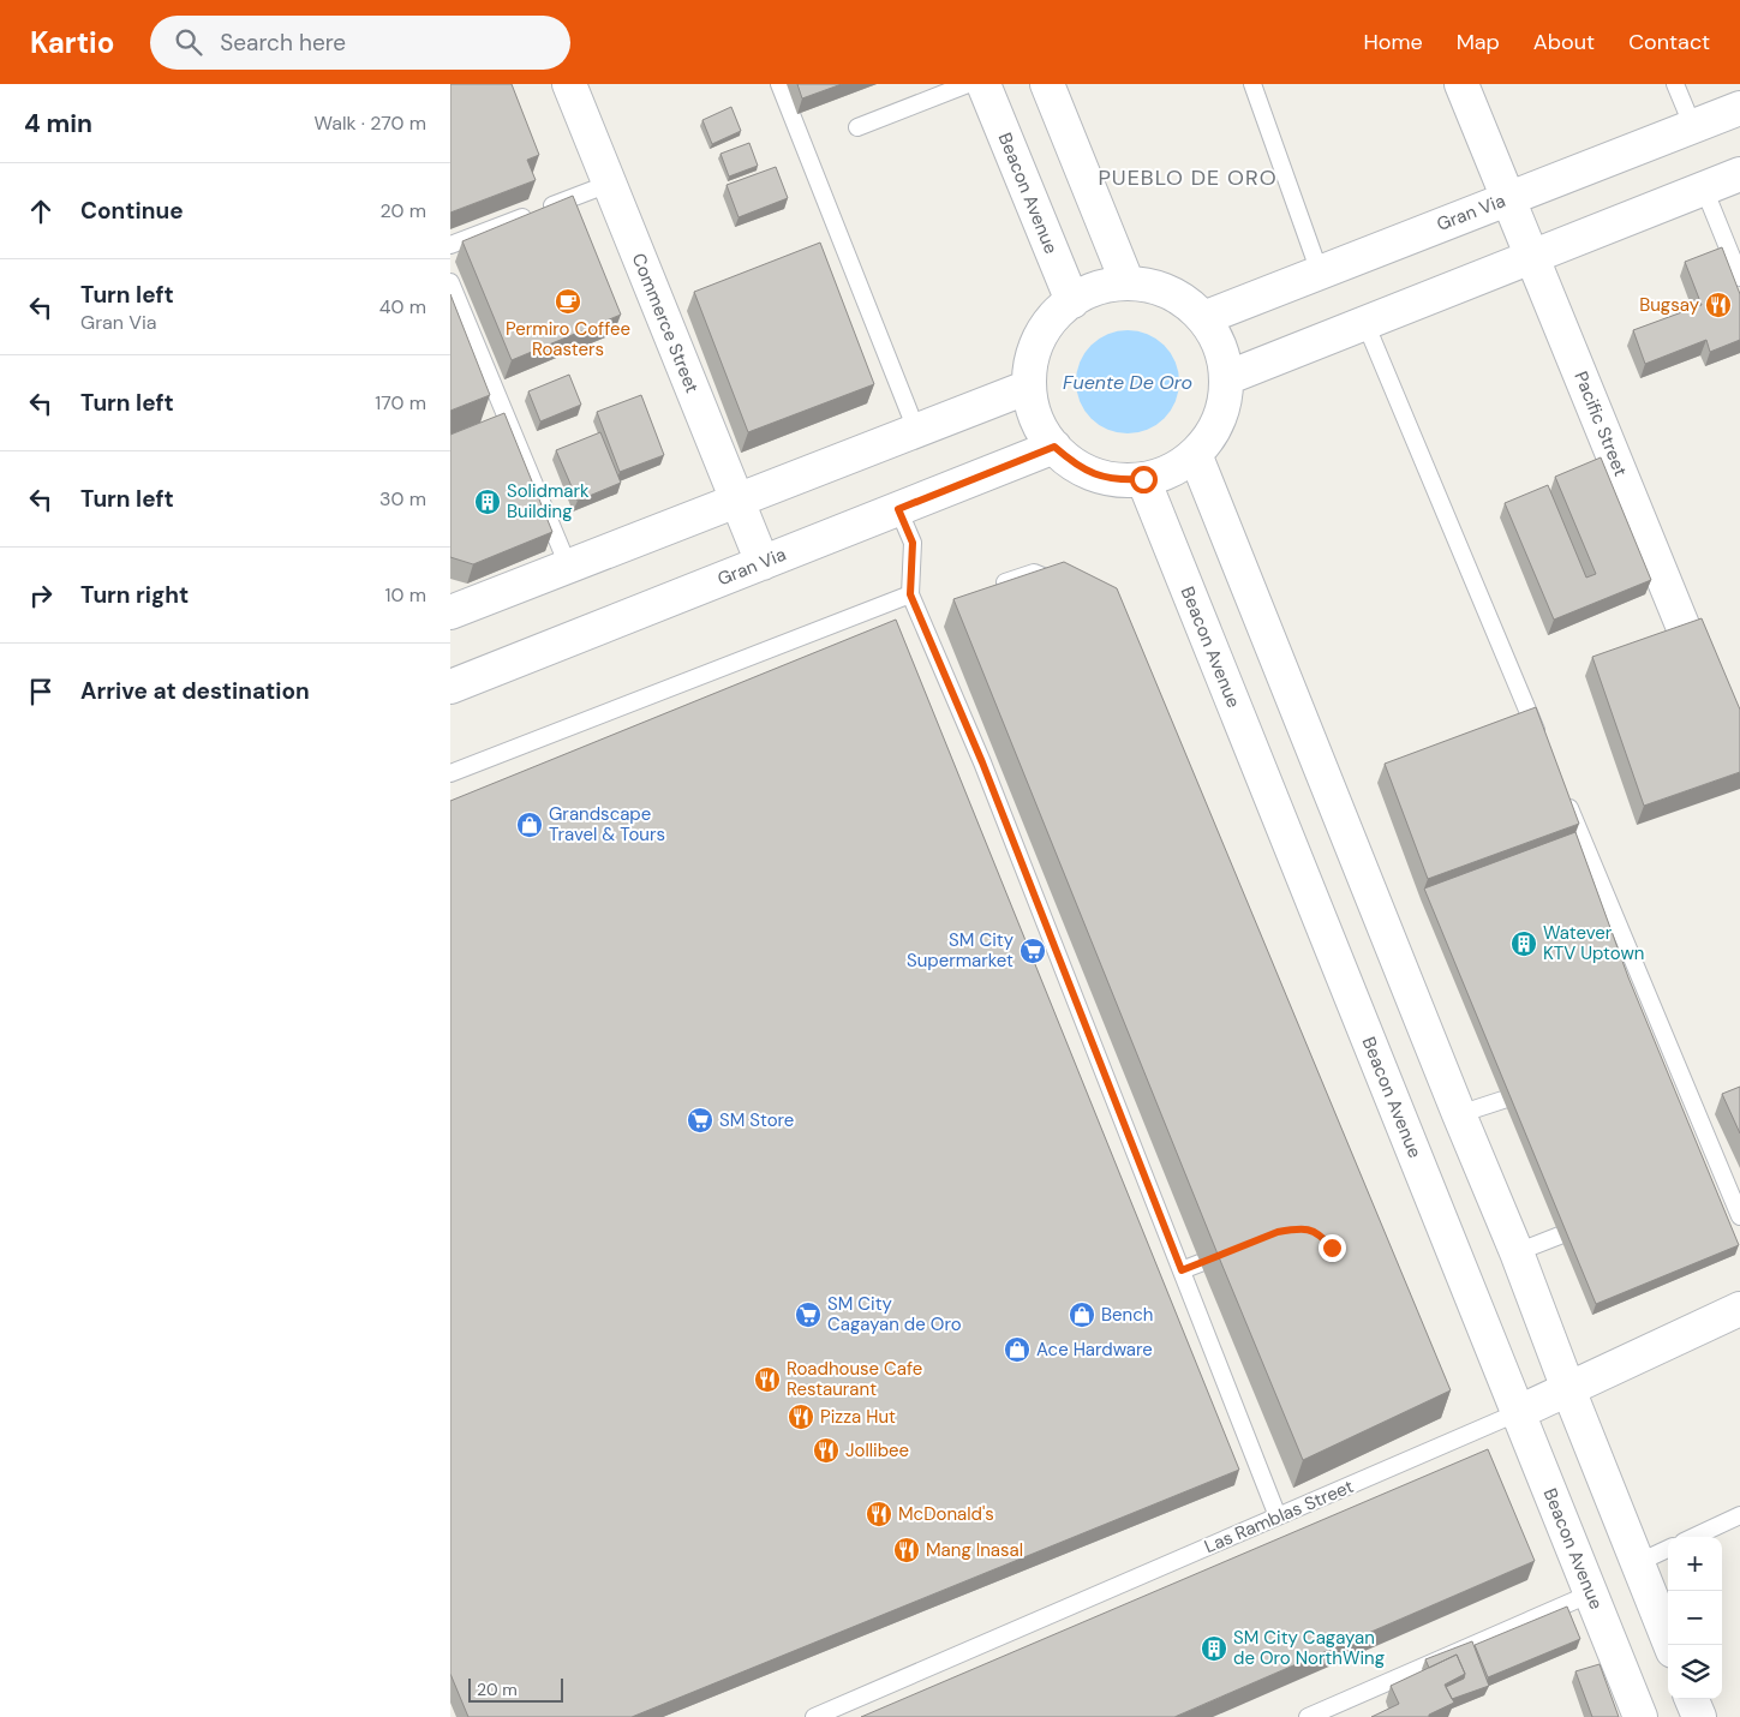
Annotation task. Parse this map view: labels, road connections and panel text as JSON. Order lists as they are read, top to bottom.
{
  "streets": {
    "street": [
      "Beacon Avenue",
      "Gran Via",
      "Commerce Street",
      "Pacific Street",
      "Las Ramblas Street"
    ]
  },
  "crossings": [
    ["Beacon Avenue", "Gran Via"],
    ["Beacon Avenue", "Las Ramblas Street"],
    ["Gran Via", "Commerce Street"],
    ["Gran Via", "Pacific Street"]
  ],
  "districts": ["PUEBLO DE ORO"],
  "water": ["Fuente De Oro"],
  "places": {
    "cafe": ["Permiro Coffee Roasters"],
    "restaurant": [
      "Bugsay",
      "Roadhouse Cafe Restaurant",
      "Pizza Hut",
      "Jollibee",
      "McDonald's",
      "Mang Inasal"
    ],
    "building": ["Solidmark Building", "Watever KTV Uptown", "SM City Cagayan de Oro NorthWing"],
    "shop": ["Grandscape Travel & Tours", "Bench", "Ace Hardware"],
    "supermarket": ["SM City Supermarket", "SM Store", "SM City Cagayan de Oro"]
  },
  "scale_bar": "20 m",
  "page": {
    "header": "Kartio",
    "search": "Search here",
    "nav": [
      "Home",
      "Map",
      "About",
      "Contact"
    ],
    "heading": ["4 min", "Walk · 270 m"],
    "list": [
      ["Continue", "20 m"],
      ["Turn left", "Gran Via", "40 m"],
      ["Turn left", "170 m"],
      ["Turn left", "30 m"],
      ["Turn right", "10 m"],
      "Arrive at destination"
    ],
    "map_buttons": ["+", "−"],
    "scale": "20 m"
  }
}
